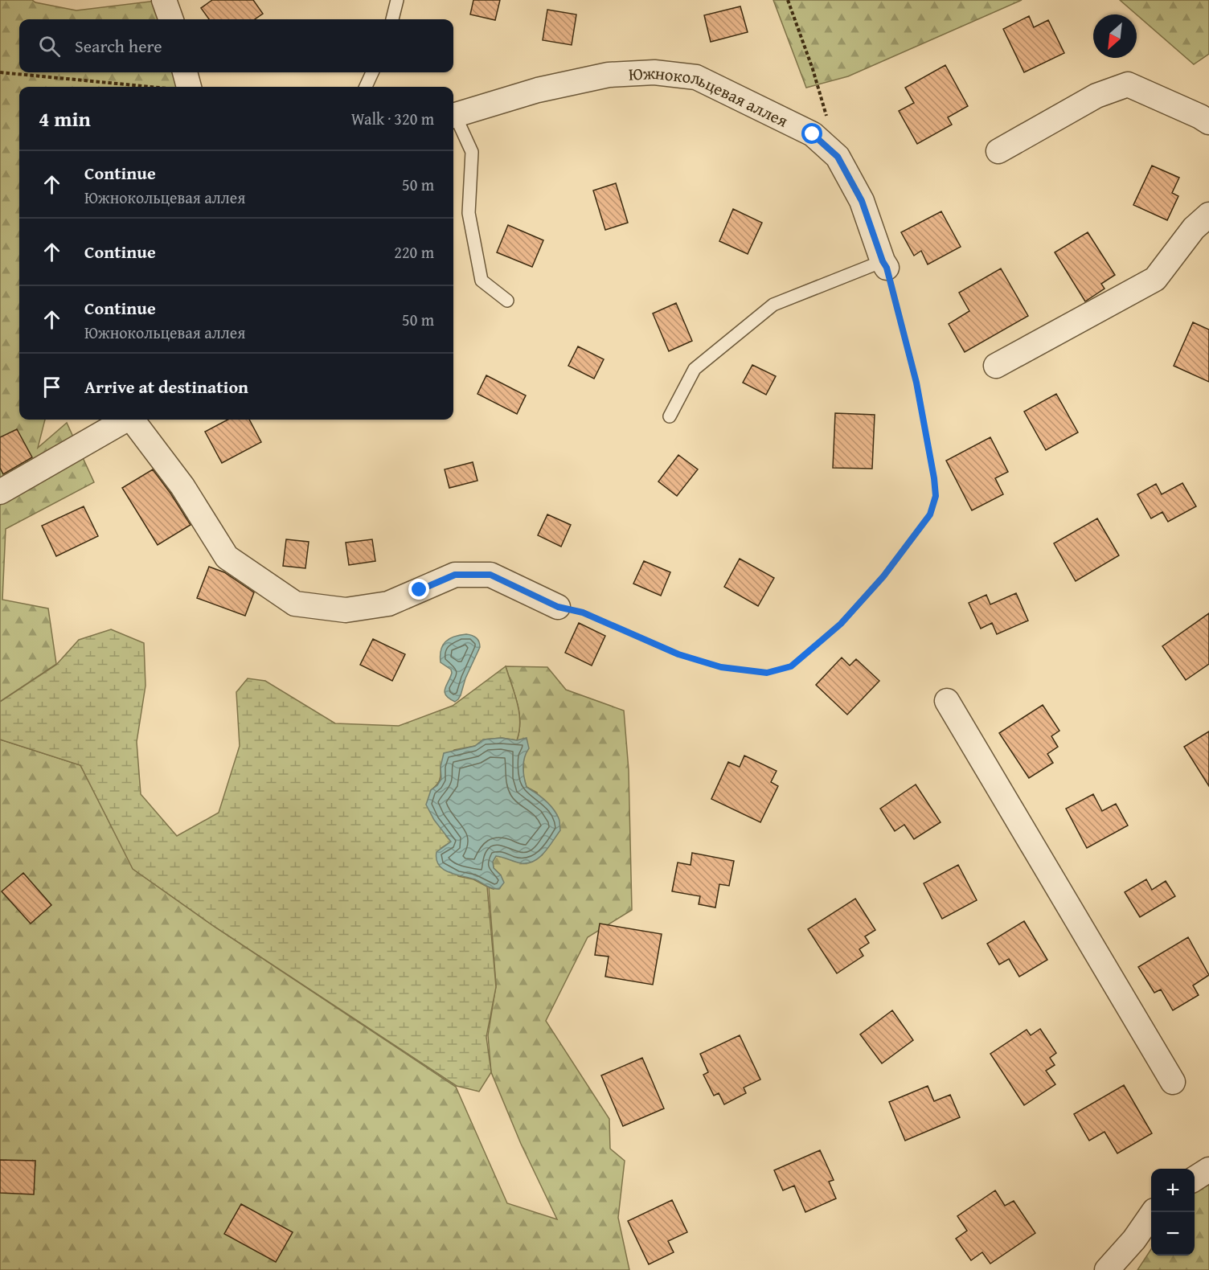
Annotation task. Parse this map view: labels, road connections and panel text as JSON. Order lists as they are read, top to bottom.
{
  "streets": {
    "street": ["Южнокольцевая аллея"]
  },
  "north": "bottom left",
  "page": {
    "search": "Search here",
    "heading": ["4 min", "Walk · 320 m"],
    "list": [
      ["Continue", "Южнокольцевая аллея", "50 m"],
      ["Continue", "220 m"],
      ["Continue", "Южнокольцевая аллея", "50 m"],
      "Arrive at destination"
    ],
    "map_buttons": ["+", "−"]
  }
}
